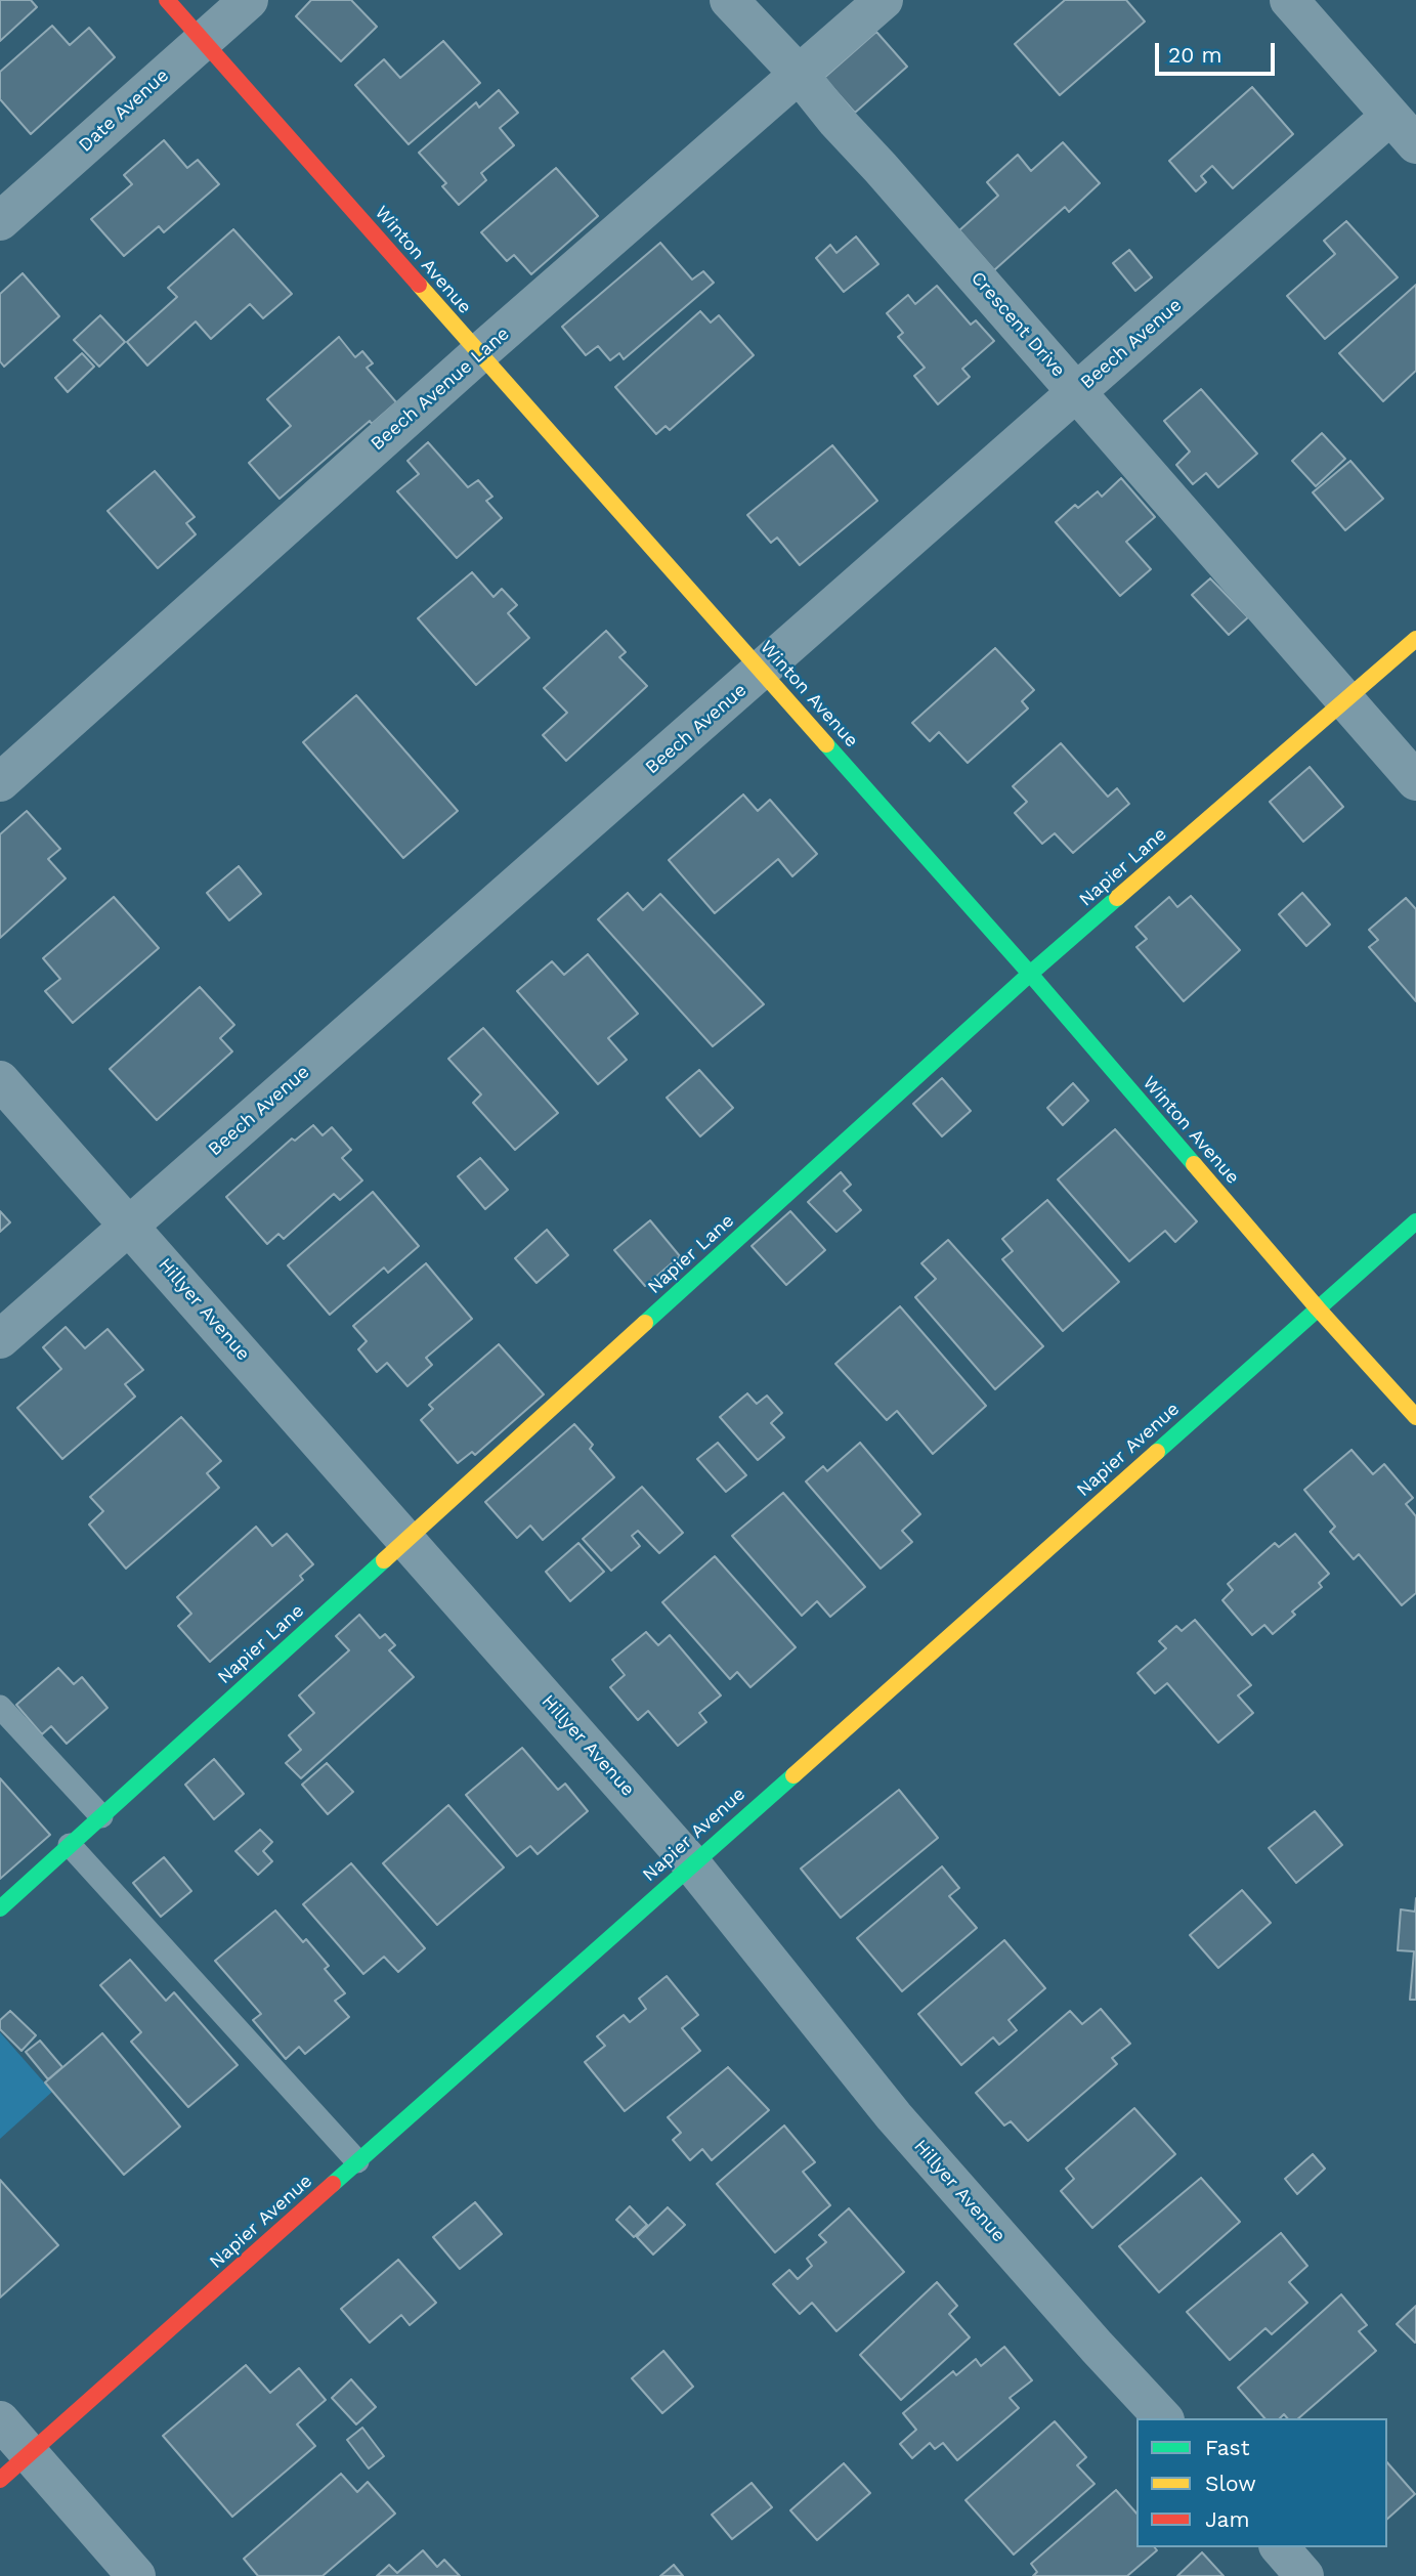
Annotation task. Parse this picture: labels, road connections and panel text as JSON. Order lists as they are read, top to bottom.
{
  "streets": {
    "street": [
      "Date Avenue",
      "Winton Avenue",
      "Crescent Drive",
      "Beech Avenue",
      "Beech Avenue Lane",
      "Napier Lane",
      "Hillyer Avenue",
      "Napier Avenue"
    ]
  },
  "crossings": [
    ["Date Avenue", "Winton Avenue"],
    ["Winton Avenue", "Beech Avenue"],
    ["Winton Avenue", "Beech Avenue Lane"],
    ["Winton Avenue", "Napier Lane"],
    ["Winton Avenue", "Napier Avenue"],
    ["Crescent Drive", "Beech Avenue"],
    ["Crescent Drive", "Beech Avenue Lane"],
    ["Crescent Drive", "Napier Lane"],
    ["Beech Avenue", "Hillyer Avenue"],
    ["Napier Lane", "Hillyer Avenue"],
    ["Hillyer Avenue", "Napier Avenue"]
  ],
  "legend": ["Fast", "Slow", "Jam"],
  "scale_bar": "20 m"
}
